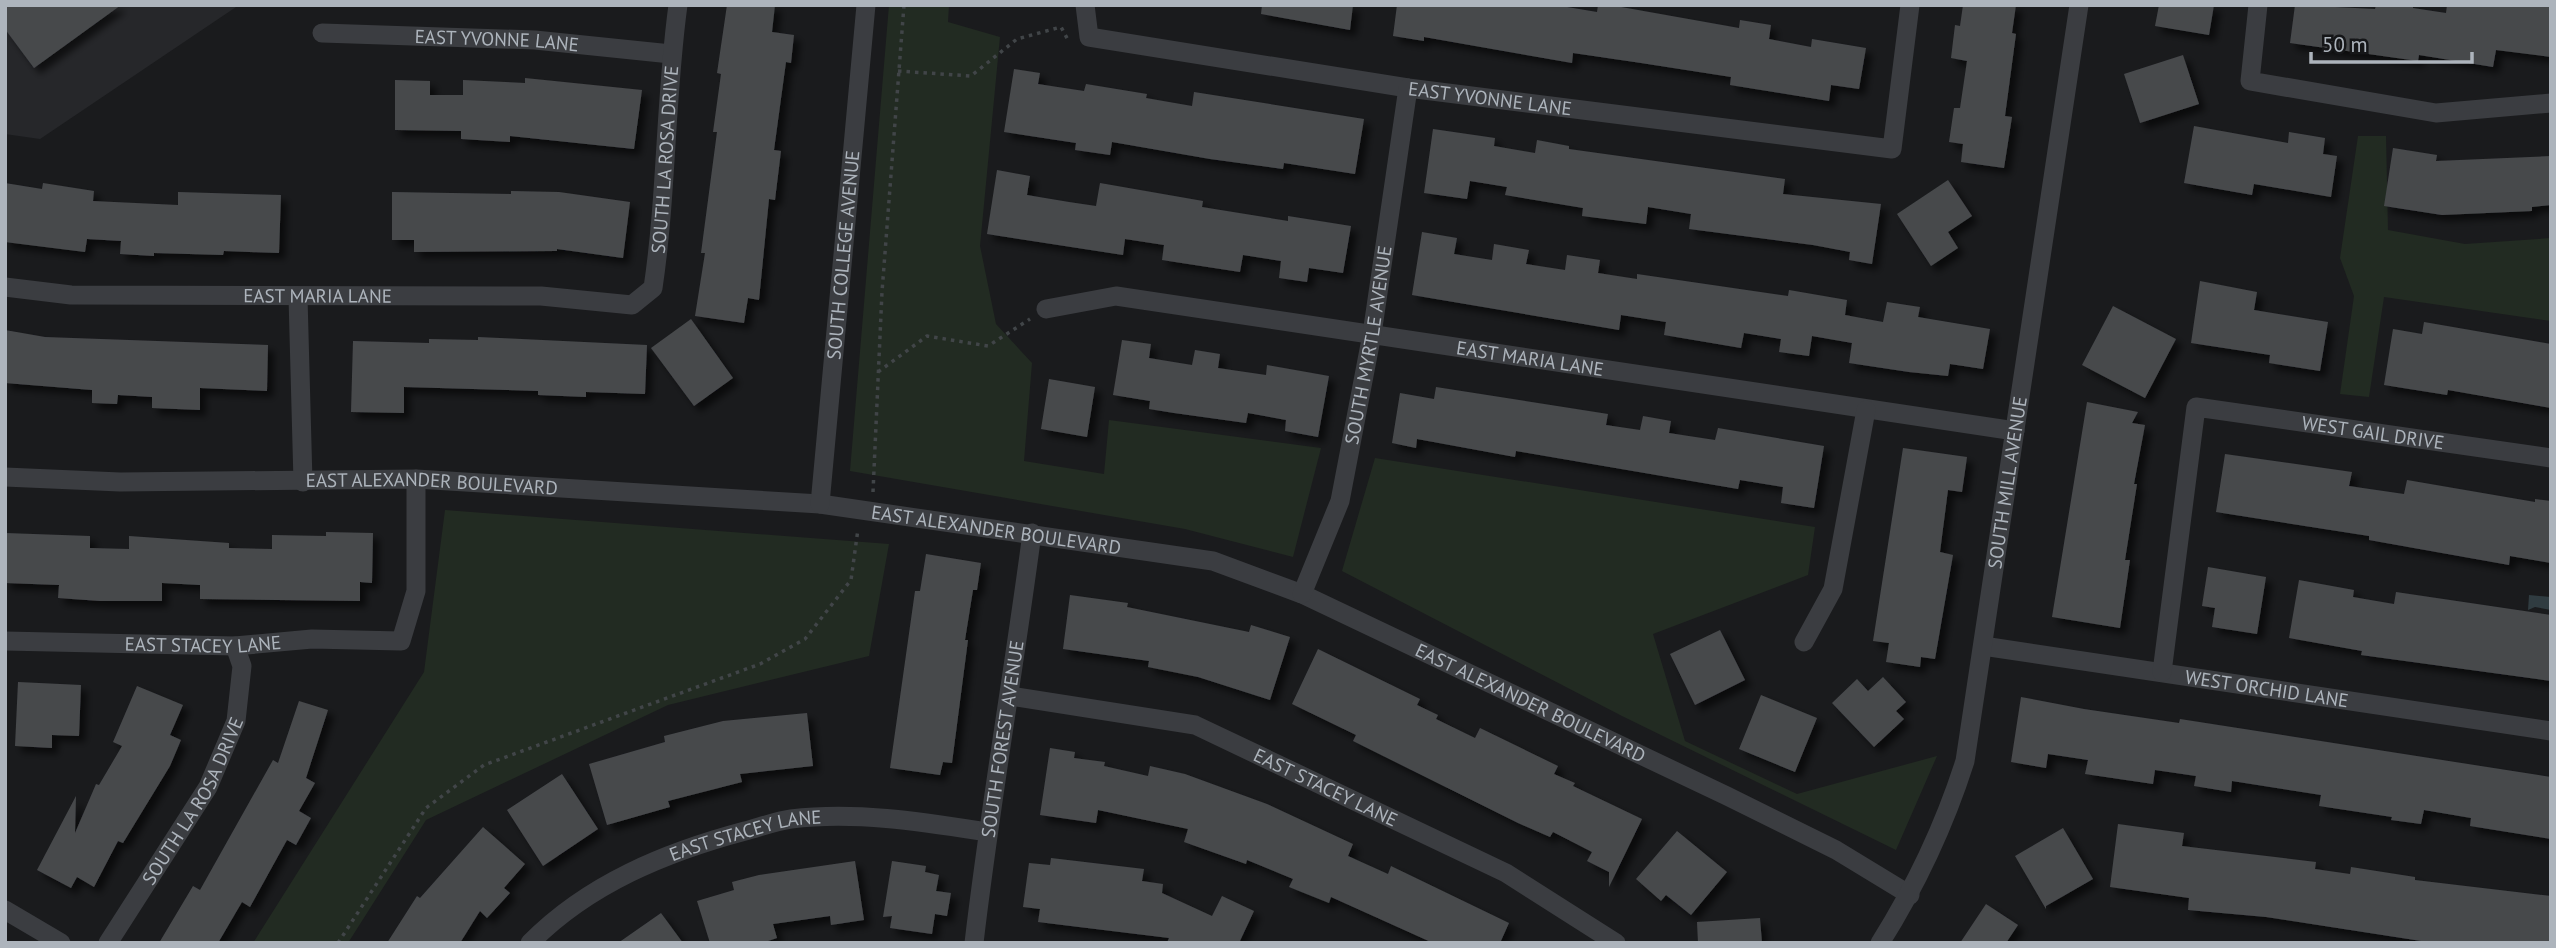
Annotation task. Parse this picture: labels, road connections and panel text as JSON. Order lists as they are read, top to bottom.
{
  "streets": {
    "street": [
      "EAST YVONNE LANE",
      "SOUTH LA ROSA DRIVE",
      "SOUTH COLLEGE AVENUE",
      "EAST MARIA LANE",
      "SOUTH MYRTLE AVENUE",
      "WEST GAIL DRIVE",
      "SOUTH MILL AVENUE",
      "EAST ALEXANDER BOULEVARD",
      "EAST STACEY LANE",
      "WEST ORCHID LANE",
      "SOUTH FOREST AVENUE"
    ]
  },
  "crossings": [
    ["EAST YVONNE LANE", "SOUTH LA ROSA DRIVE"],
    ["EAST YVONNE LANE", "SOUTH MYRTLE AVENUE"],
    ["SOUTH LA ROSA DRIVE", "EAST MARIA LANE"],
    ["SOUTH LA ROSA DRIVE", "EAST STACEY LANE"],
    ["SOUTH COLLEGE AVENUE", "EAST ALEXANDER BOULEVARD"],
    ["EAST MARIA LANE", "SOUTH MYRTLE AVENUE"],
    ["EAST MARIA LANE", "SOUTH MILL AVENUE"],
    ["SOUTH MYRTLE AVENUE", "EAST ALEXANDER BOULEVARD"],
    ["WEST GAIL DRIVE", "WEST ORCHID LANE"],
    ["SOUTH MILL AVENUE", "EAST ALEXANDER BOULEVARD"],
    ["SOUTH MILL AVENUE", "WEST ORCHID LANE"],
    ["EAST ALEXANDER BOULEVARD", "EAST STACEY LANE"],
    ["EAST ALEXANDER BOULEVARD", "SOUTH FOREST AVENUE"],
    ["EAST STACEY LANE", "SOUTH FOREST AVENUE"]
  ],
  "scale_bar": "50 m"
}
